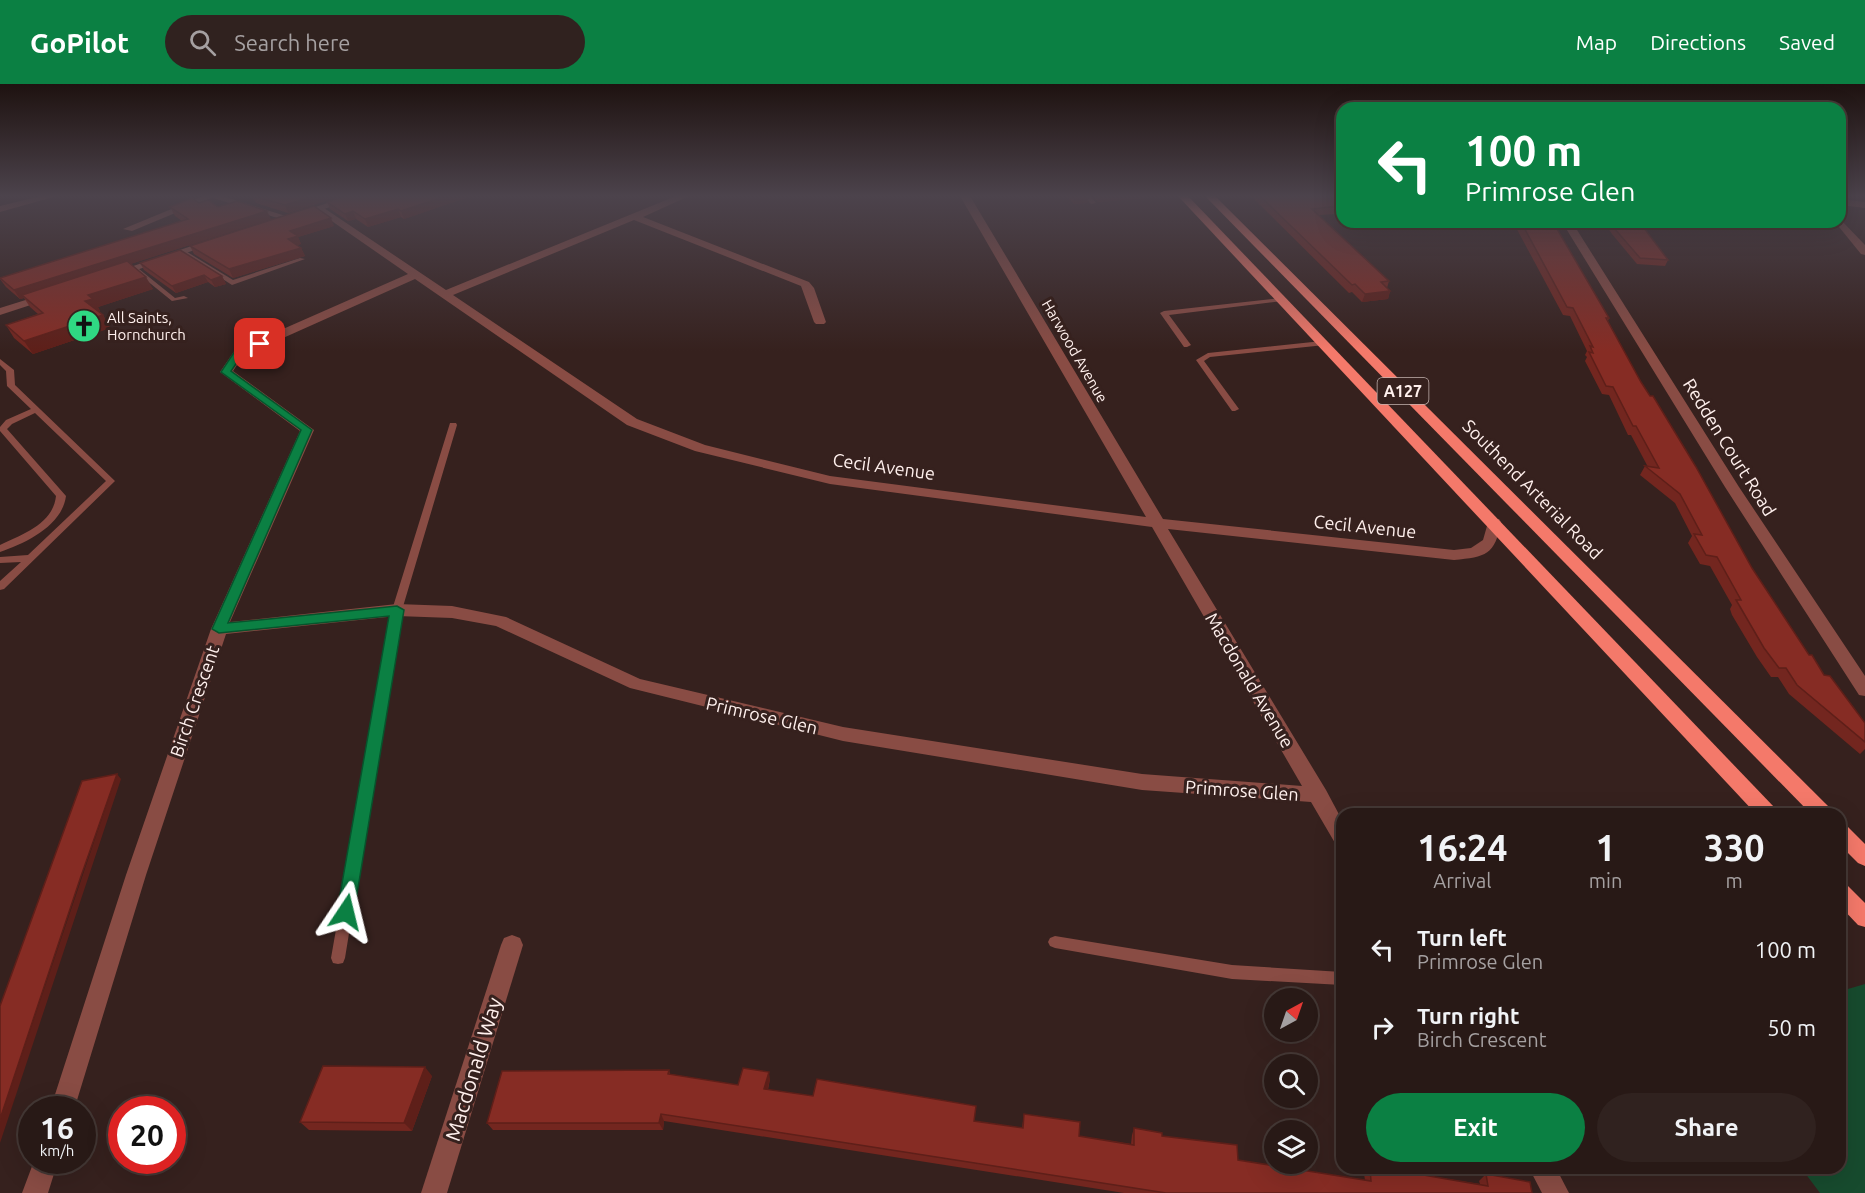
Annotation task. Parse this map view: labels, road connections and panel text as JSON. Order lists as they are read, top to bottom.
{
  "streets": {
    "highway": ["A127", "Southend Arterial Road"],
    "street": [
      "Harwood Avenue",
      "Redden Court Road",
      "Cecil Avenue",
      "Macdonald Avenue",
      "Birch Crescent",
      "Primrose Glen",
      "Macdonald Way"
    ]
  },
  "crossings": [
    ["Harwood Avenue", "Cecil Avenue"],
    ["Harwood Avenue", "Macdonald Avenue"],
    ["A127", "Cecil Avenue"],
    ["Cecil Avenue", "Macdonald Avenue"],
    ["Cecil Avenue", "Birch Crescent"],
    ["Macdonald Avenue", "Primrose Glen"],
    ["Birch Crescent", "Primrose Glen"]
  ],
  "places": {
    "church": ["All Saints, Hornchurch"]
  },
  "north": "top right",
  "page": {
    "header": "GoPilot",
    "search": "Search here",
    "nav": ["Map", "Directions", "Saved"],
    "turn": ["100 m", "Primrose Glen"],
    "eta": [
      "16:24",
      "Arrival",
      "1",
      "min",
      "330",
      "m"
    ],
    "list": [
      {
        "name": "Turn left",
        "note": "Primrose Glen",
        "value": "100 m"
      },
      {
        "name": "Turn right",
        "note": "Birch Crescent",
        "value": "50 m"
      }
    ],
    "buttons": ["Exit", "Share"],
    "speed": "16 km/h",
    "limit": "20"
  }
}
